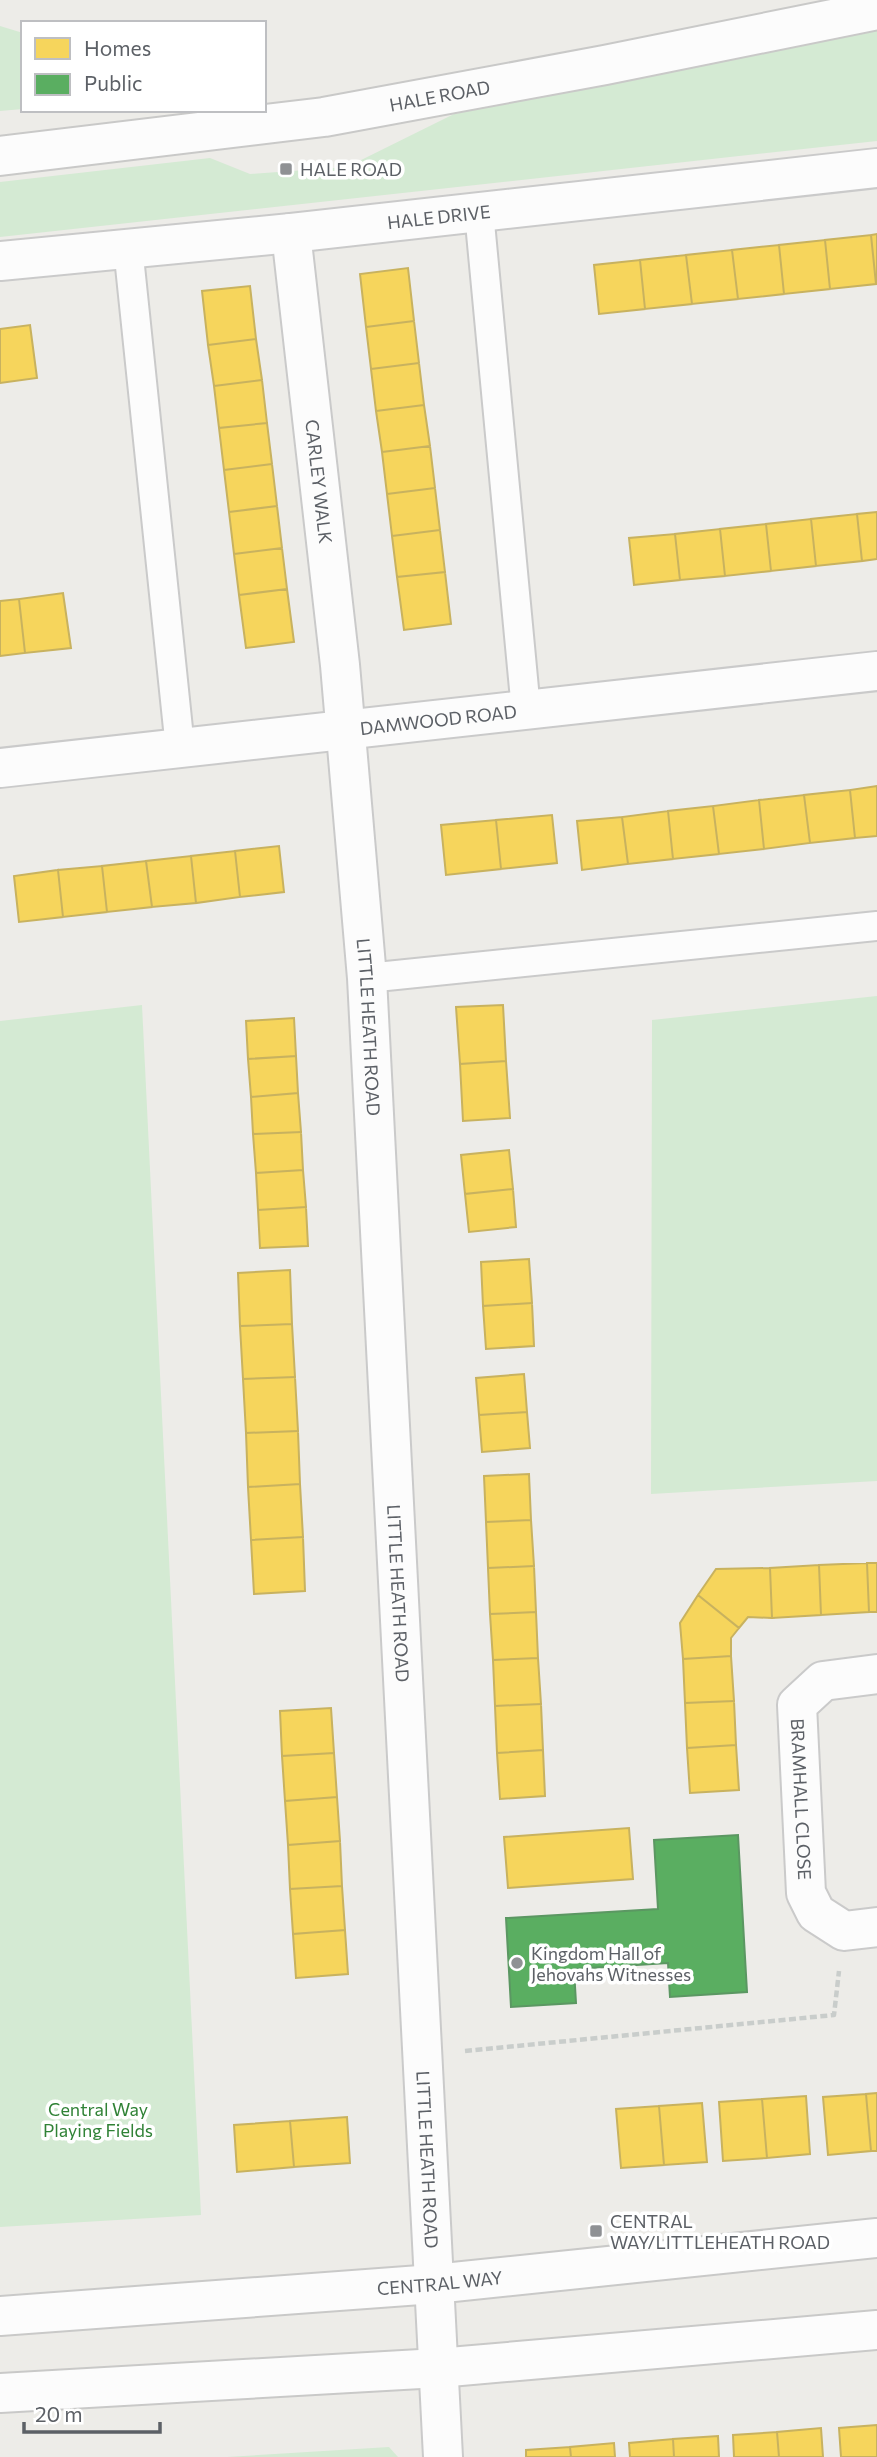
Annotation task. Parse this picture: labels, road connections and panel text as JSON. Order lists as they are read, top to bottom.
{
  "streets": {
    "street": [
      "HALE ROAD",
      "HALE DRIVE",
      "CARLEY WALK",
      "DAMWOOD ROAD",
      "LITTLE HEATH ROAD",
      "BRAMHALL CLOSE",
      "CENTRAL WAY"
    ]
  },
  "crossings": [
    ["HALE DRIVE", "CARLEY WALK"],
    ["CARLEY WALK", "DAMWOOD ROAD"],
    ["CARLEY WALK", "LITTLE HEATH ROAD"],
    ["DAMWOOD ROAD", "LITTLE HEATH ROAD"],
    ["LITTLE HEATH ROAD", "CENTRAL WAY"]
  ],
  "parks": ["Central Way Playing Fields"],
  "places": {
    "transit": ["HALE ROAD", "CENTRAL WAY/LITTLEHEATH ROAD"],
    "other": ["Kingdom Hall of Jehovahs Witnesses"]
  },
  "legend": ["Homes", "Public"],
  "scale_bar": "20 m"
}
